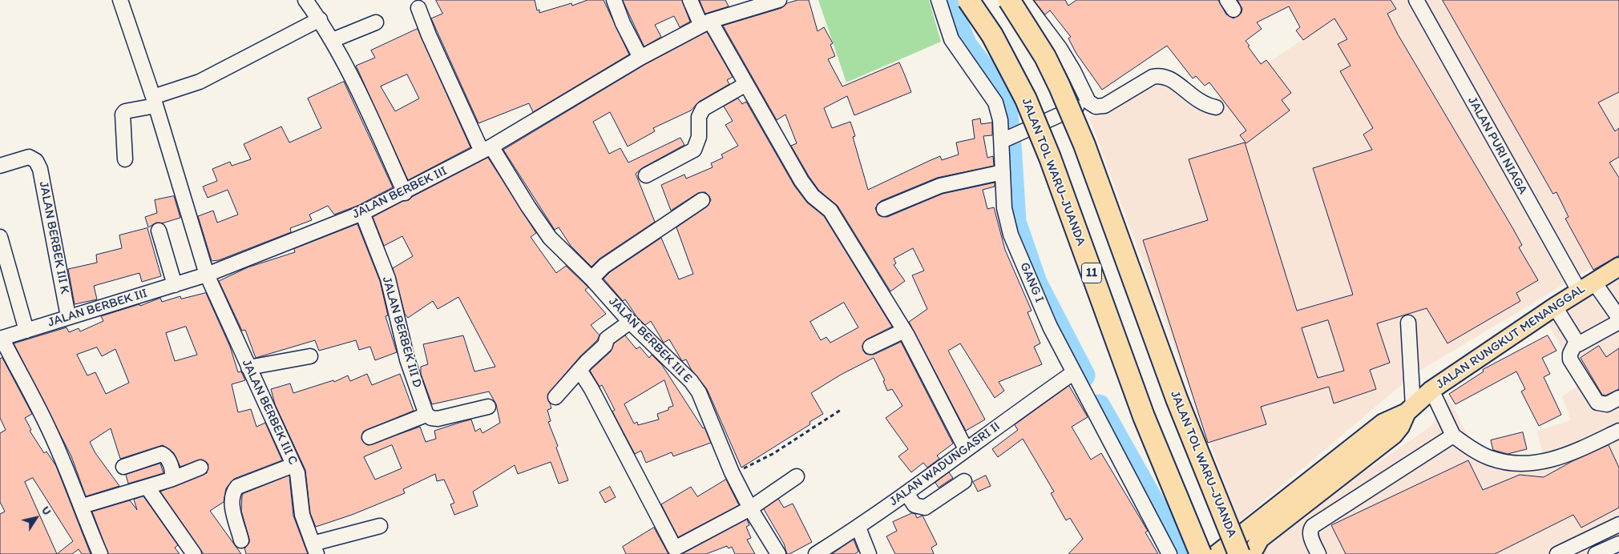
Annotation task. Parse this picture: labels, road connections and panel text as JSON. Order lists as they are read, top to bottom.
{
  "streets": {
    "highway": ["JALAN TOL WARU–JUANDA", "11"],
    "main road": ["JALAN RUNGKUT MENANGGAL"],
    "street": [
      "JALAN PURI NIAGA",
      "JALAN BERBEK III",
      "JALAN BERBEK III K",
      "GANG I",
      "JALAN BERBEK III D",
      "JALAN BERBEK III E",
      "JALAN BERBEK III C",
      "JALAN WADUNGASRI II"
    ]
  },
  "crossings": [
    ["JALAN PURI NIAGA", "JALAN RUNGKUT MENANGGAL"],
    ["JALAN TOL WARU–JUANDA", "JALAN RUNGKUT MENANGGAL"],
    ["JALAN BERBEK III", "JALAN BERBEK III K"],
    ["JALAN BERBEK III", "JALAN BERBEK III D"],
    ["JALAN BERBEK III", "JALAN BERBEK III E"],
    ["JALAN BERBEK III", "JALAN BERBEK III C"],
    ["GANG I", "JALAN WADUNGASRI II"]
  ],
  "north": "top right"
}
